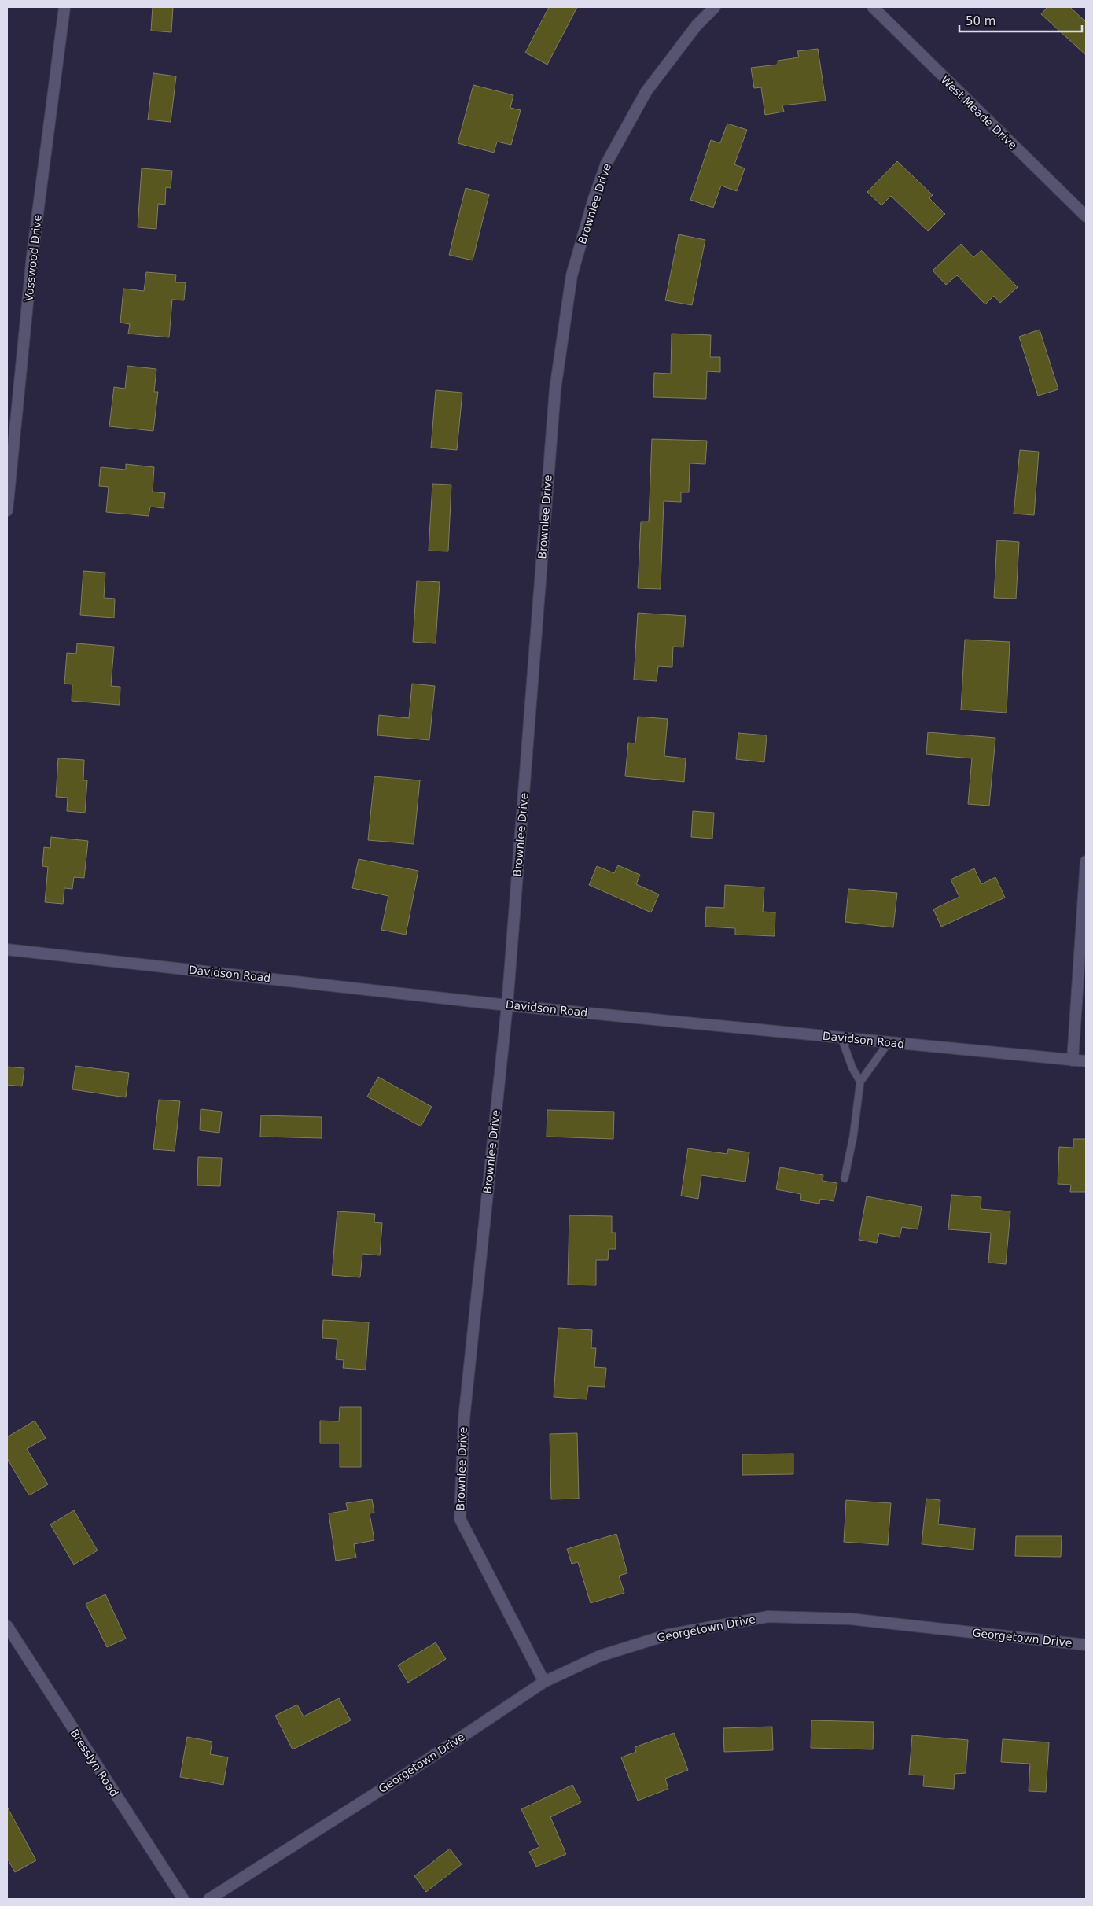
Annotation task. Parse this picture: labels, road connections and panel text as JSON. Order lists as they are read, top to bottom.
{
  "streets": {
    "street": [
      "West Meade Drive",
      "Brownlee Drive",
      "Vosswood Drive",
      "Davidson Road",
      "Georgetown Drive",
      "Bresslyn Road"
    ]
  },
  "crossings": [
    ["Brownlee Drive", "Davidson Road"],
    ["Brownlee Drive", "Georgetown Drive"]
  ],
  "scale_bar": "50 m"
}
